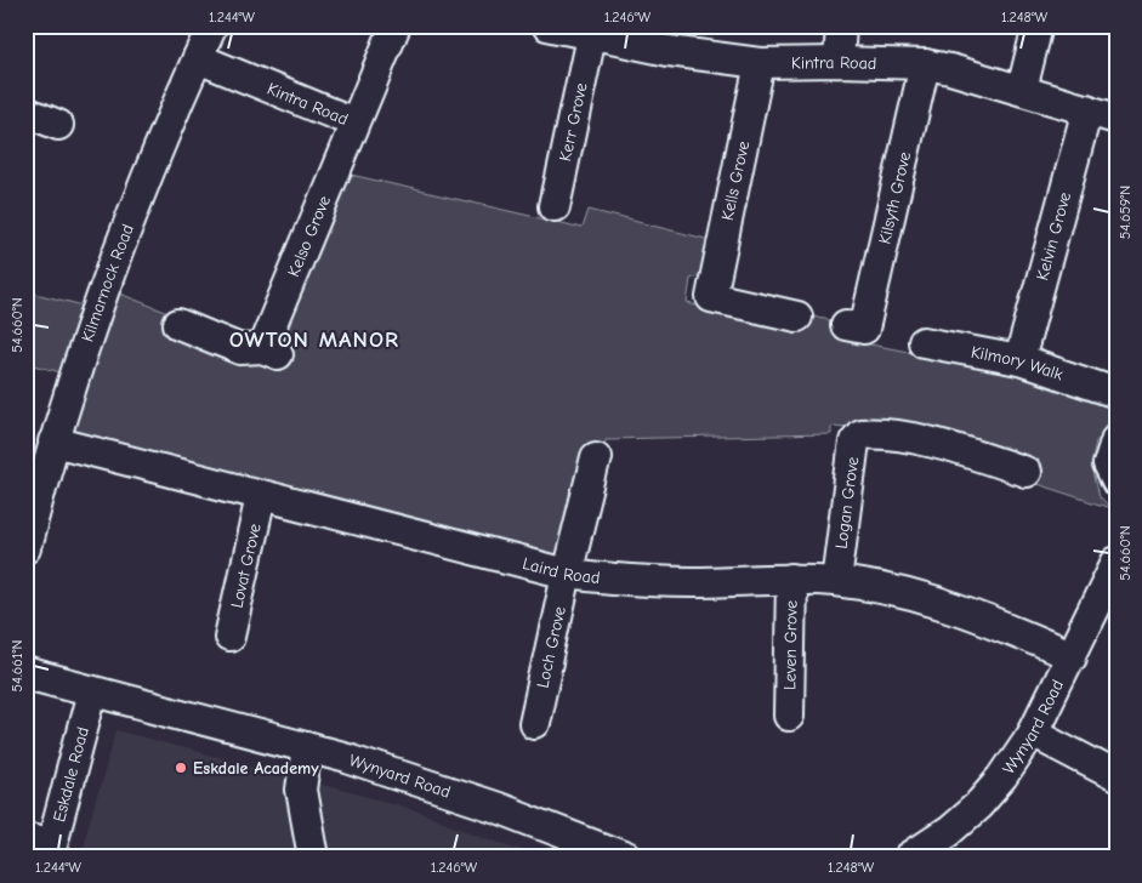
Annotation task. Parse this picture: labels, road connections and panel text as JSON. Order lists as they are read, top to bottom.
{
  "streets": {
    "street": [
      "Kintra Road",
      "Kerr Grove",
      "Kells Grove",
      "Kilsyth Grove",
      "Kelso Grove",
      "Kelvin Grove",
      "Kilmarnock Road",
      "Kilmory Walk",
      "Logan Grove",
      "Lovat Grove",
      "Laird Road",
      "Leven Grove",
      "Loch Grove",
      "Wynyard Road",
      "Eskdale Road"
    ]
  },
  "crossings": [
    ["Kintra Road", "Kerr Grove"],
    ["Kintra Road", "Kells Grove"],
    ["Kintra Road", "Kilsyth Grove"],
    ["Kintra Road", "Kelso Grove"],
    ["Kintra Road", "Kelvin Grove"],
    ["Kintra Road", "Kilmarnock Road"],
    ["Kelvin Grove", "Kilmory Walk"],
    ["Kilmarnock Road", "Laird Road"],
    ["Logan Grove", "Laird Road"],
    ["Lovat Grove", "Laird Road"],
    ["Laird Road", "Leven Grove"],
    ["Laird Road", "Loch Grove"],
    ["Laird Road", "Wynyard Road"],
    ["Wynyard Road", "Eskdale Road"]
  ],
  "districts": ["OWTON MANOR"],
  "places": ["Eskdale Academy"],
  "coordinates": [
    "1.244°W",
    "1.246°W",
    "1.248°W",
    "54.659°N",
    "54.660°N",
    "54.661°N"
  ]
}
